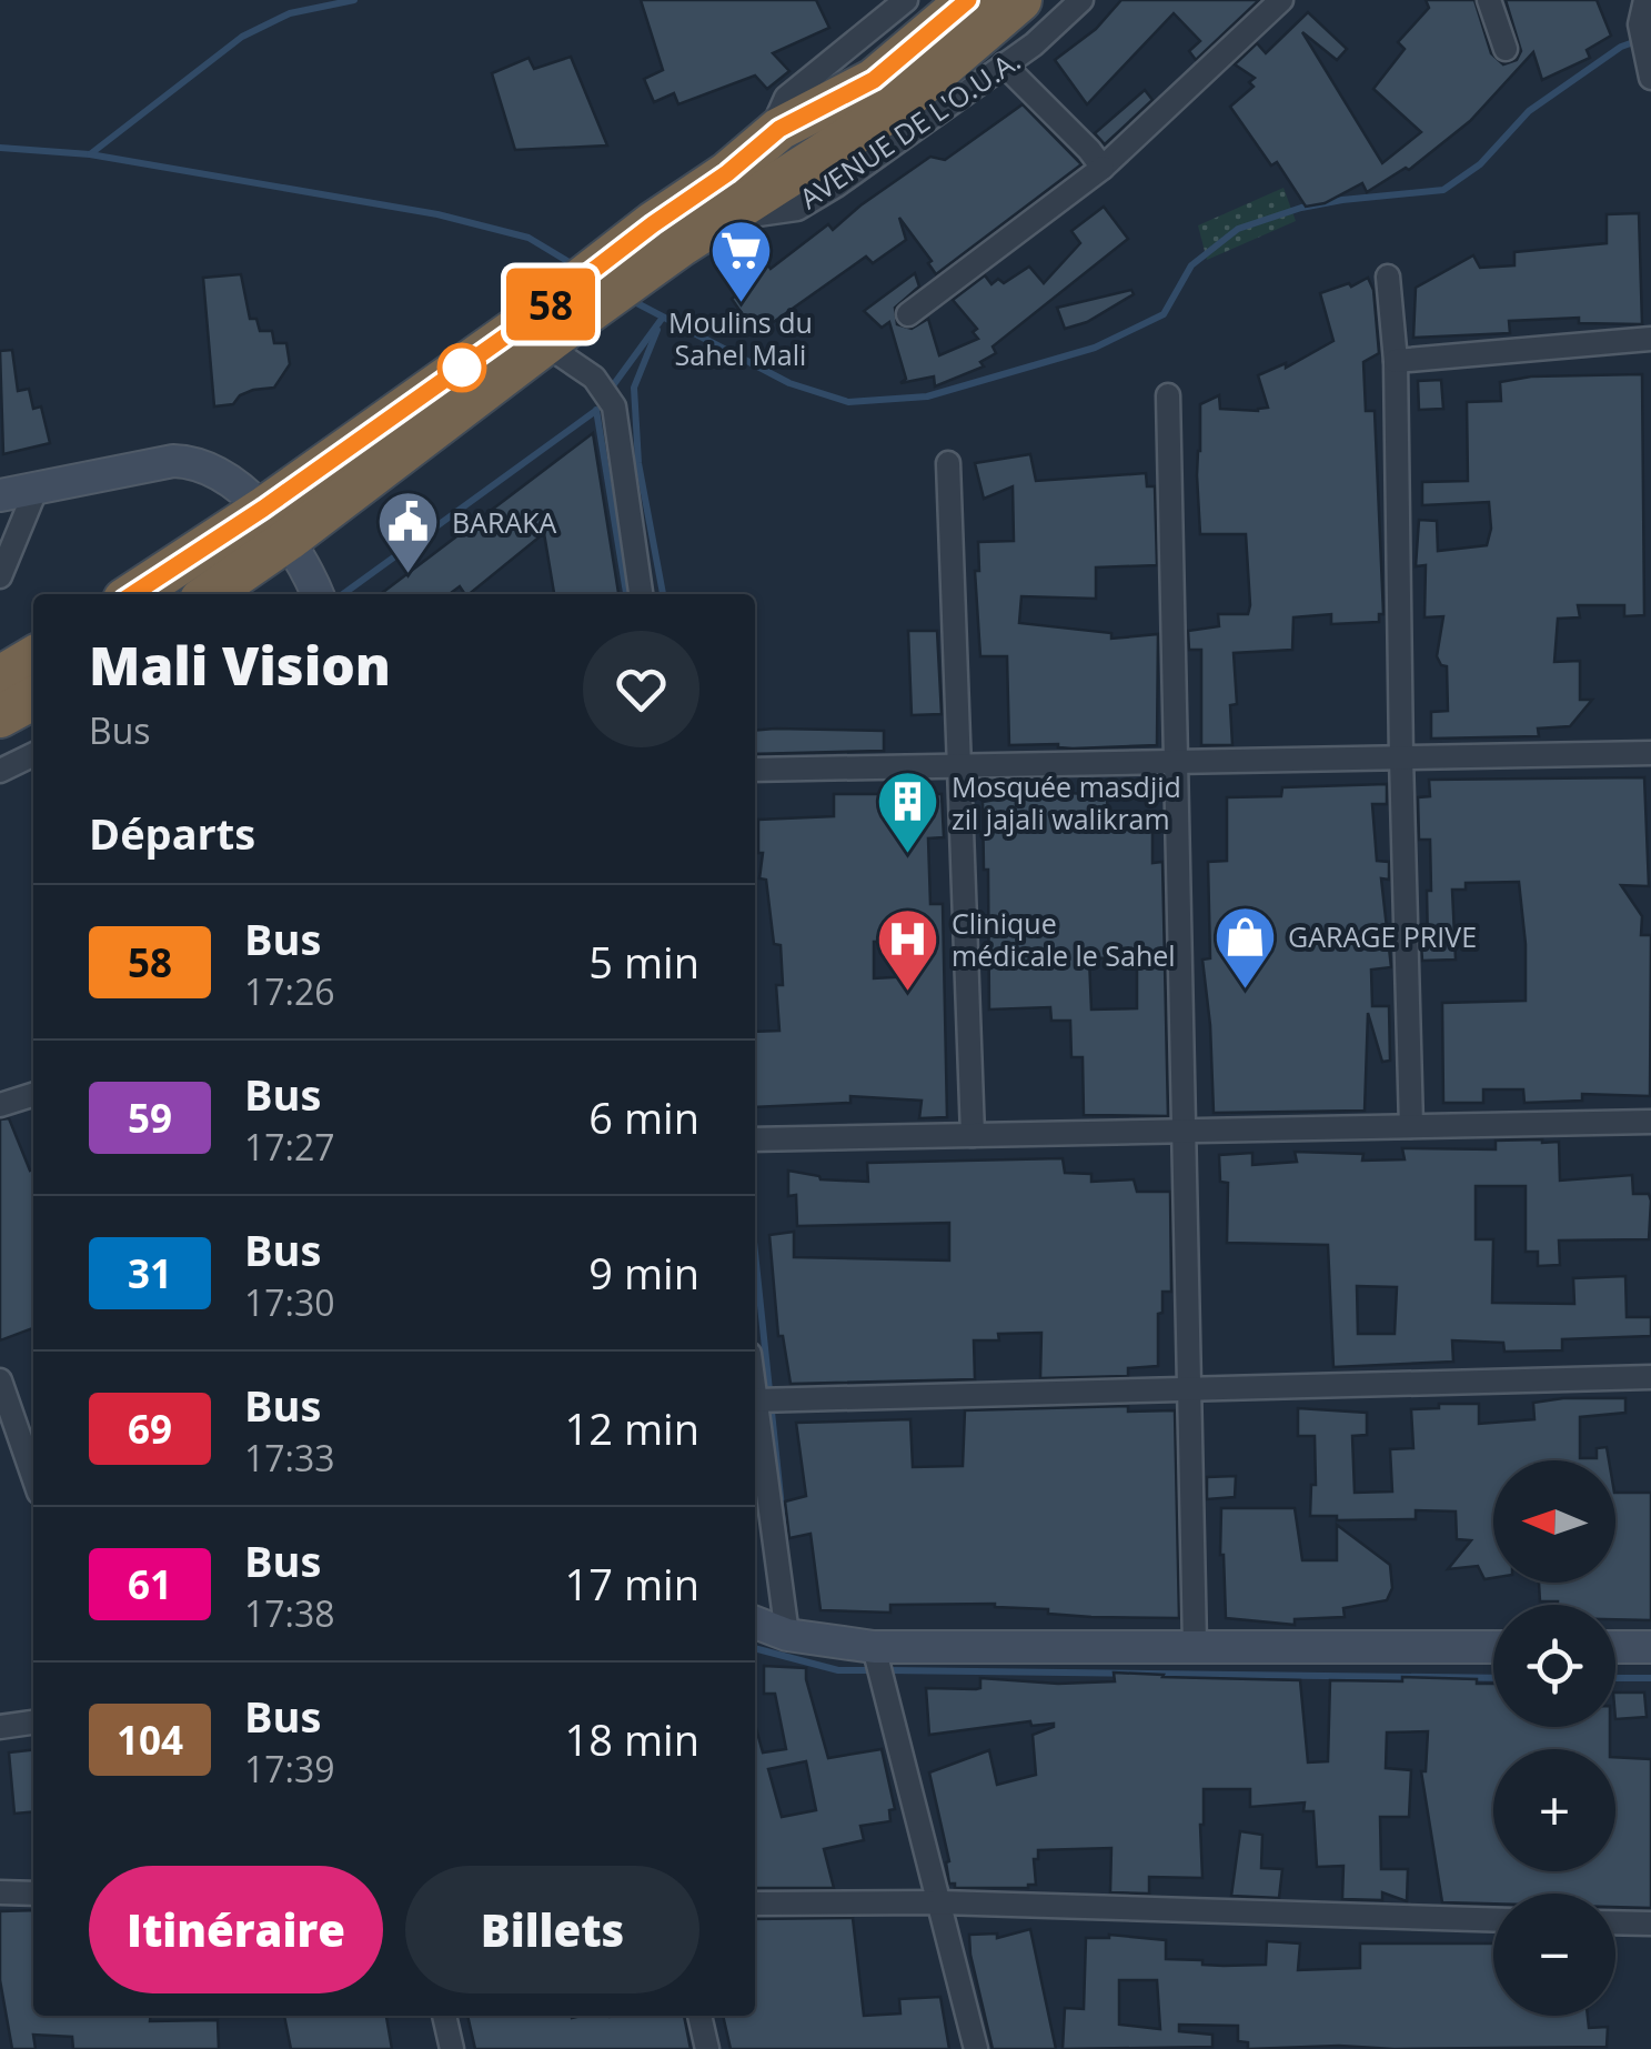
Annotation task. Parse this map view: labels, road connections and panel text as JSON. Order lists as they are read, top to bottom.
{
  "streets": {
    "highway": ["AVENUE DE L'O.U.A."]
  },
  "places": {
    "supermarket": ["Moulins du Sahel Mali"],
    "public building": ["BARAKA"],
    "building": ["Mosquée masdjid zil jajali walikram"],
    "shop": ["GARAGE PRIVE"],
    "hospital": ["Clinique médicale le Sahel"]
  },
  "lines": ["bus line 58"],
  "north": "left",
  "page": {
    "on_map": "58",
    "heading": [
      ["Mali Vision", "Bus"],
      "Départs"
    ],
    "list": [
      {
        "mark": "58",
        "name": "Bus",
        "note": "17:26",
        "value": "5 min"
      },
      {
        "mark": "59",
        "name": "Bus",
        "note": "17:27",
        "value": "6 min"
      },
      {
        "mark": "31",
        "name": "Bus",
        "note": "17:30",
        "value": "9 min"
      },
      {
        "mark": "69",
        "name": "Bus",
        "note": "17:33",
        "value": "12 min"
      },
      {
        "mark": "61",
        "name": "Bus",
        "note": "17:38",
        "value": "17 min"
      },
      {
        "mark": "104",
        "name": "Bus",
        "note": "17:39",
        "value": "18 min"
      }
    ],
    "map_buttons": ["+", "−"],
    "buttons": ["Itinéraire", "Billets"]
  }
}
